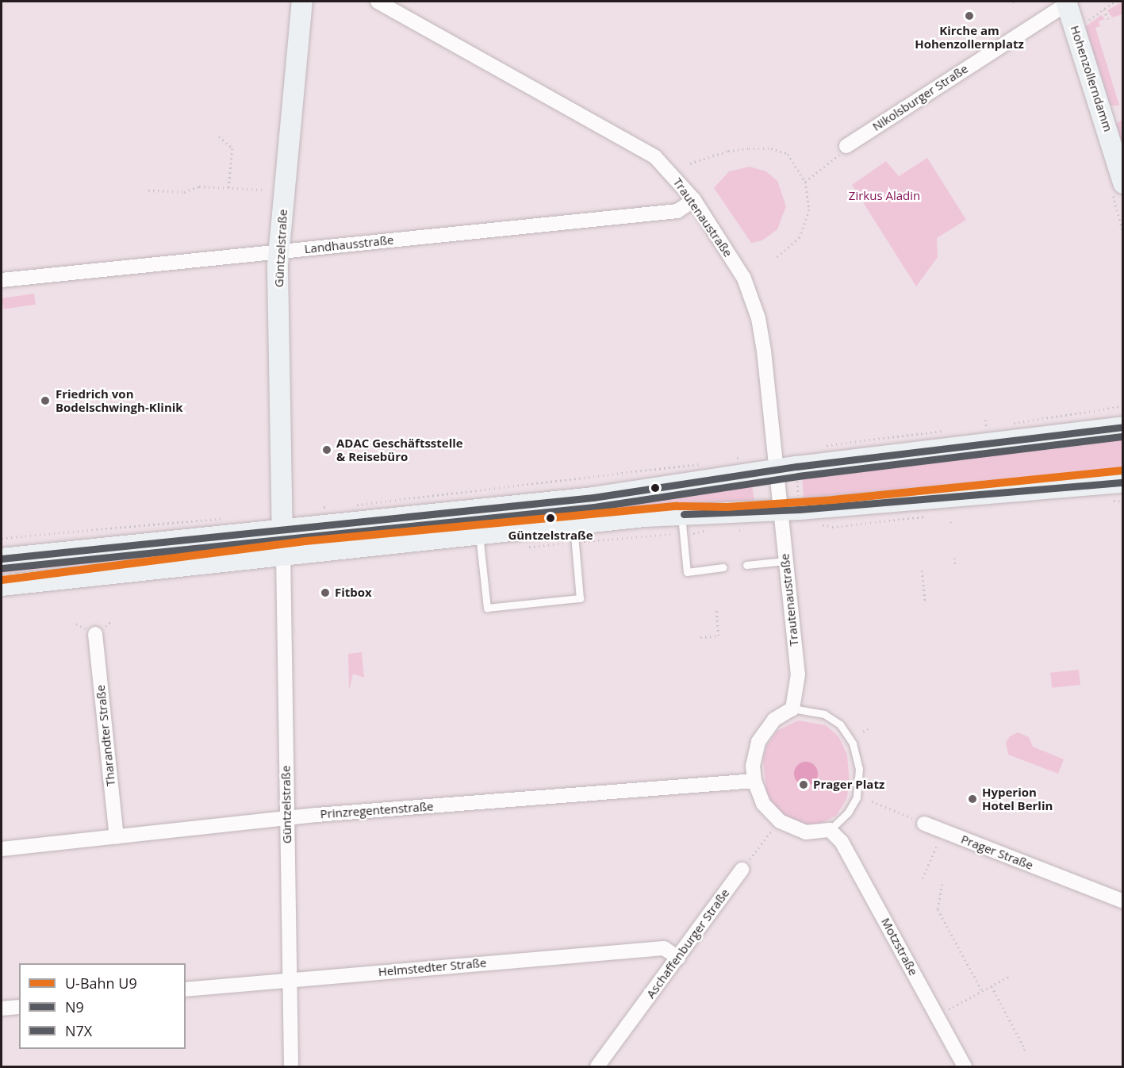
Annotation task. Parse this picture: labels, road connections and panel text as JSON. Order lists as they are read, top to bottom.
{
  "streets": {
    "main road": ["Hohenzollerndamm", "Güntzelstraße"],
    "street": [
      "Nikolsburger Straße",
      "Trautenaustraße",
      "Landhausstraße",
      "Tharandter Straße",
      "Prinzregentenstraße",
      "Prager Straße",
      "Aschaffenburger Straße",
      "Motzstraße",
      "Helmstedter Straße"
    ]
  },
  "crossings": [
    ["Hohenzollerndamm", "Nikolsburger Straße"],
    ["Trautenaustraße", "Landhausstraße"],
    ["Trautenaustraße", "Prinzregentenstraße"],
    ["Trautenaustraße", "Motzstraße"],
    ["Landhausstraße", "Güntzelstraße"],
    ["Güntzelstraße", "Prinzregentenstraße"],
    ["Güntzelstraße", "Helmstedter Straße"],
    ["Tharandter Straße", "Prinzregentenstraße"],
    ["Prinzregentenstraße", "Motzstraße"],
    ["Aschaffenburger Straße", "Helmstedter Straße"]
  ],
  "parks": ["Zirkus Aladin"],
  "places": [
    "Kirche am Hohenzollernplatz",
    "Friedrich von Bodelschwingh-Klinik",
    "ADAC Geschäftsstelle & Reisebüro",
    "Güntzelstraße",
    "Fitbox",
    "Prager Platz",
    "Hyperion Hotel Berlin"
  ],
  "lines": ["transit line N9", "transit line N7X", "metro line U9"],
  "legend": ["U-Bahn U9", "N9", "N7X"]
}
